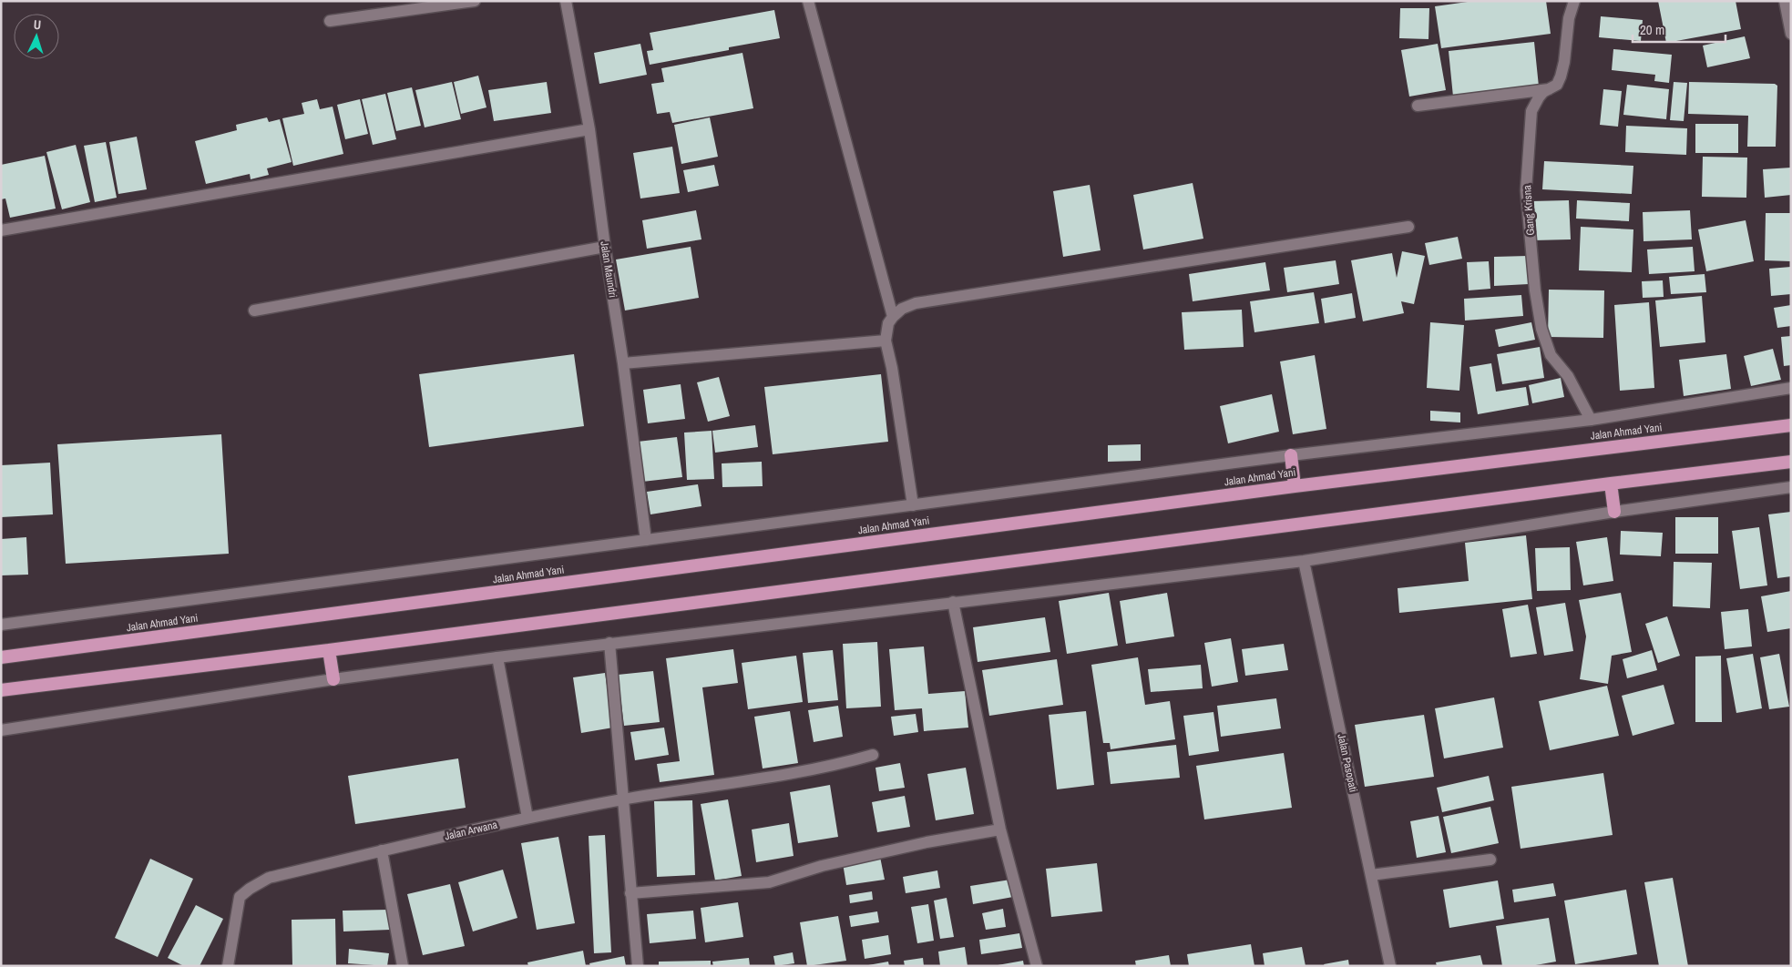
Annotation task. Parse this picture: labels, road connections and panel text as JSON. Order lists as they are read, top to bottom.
{
  "streets": {
    "highway": ["Jalan Ahmad Yani"],
    "street": [
      "Gang Krisna",
      "Jalan Maundri",
      "Jalan Pasopati",
      "Jalan Arwana"
    ]
  },
  "scale_bar": "20 m",
  "north": "top"
}
